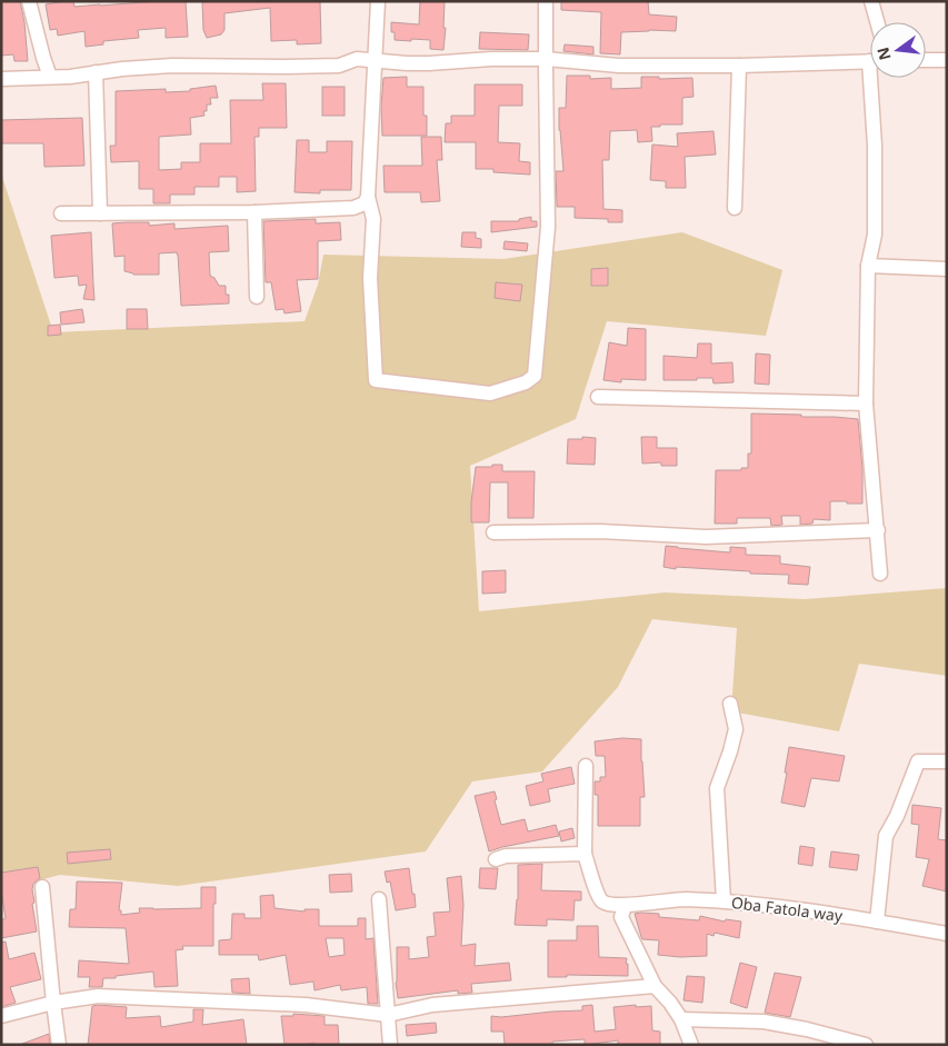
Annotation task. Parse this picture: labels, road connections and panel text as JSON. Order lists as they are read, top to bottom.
{
  "streets": {
    "street": ["Oba Fatola way"]
  },
  "north": "left"
}
